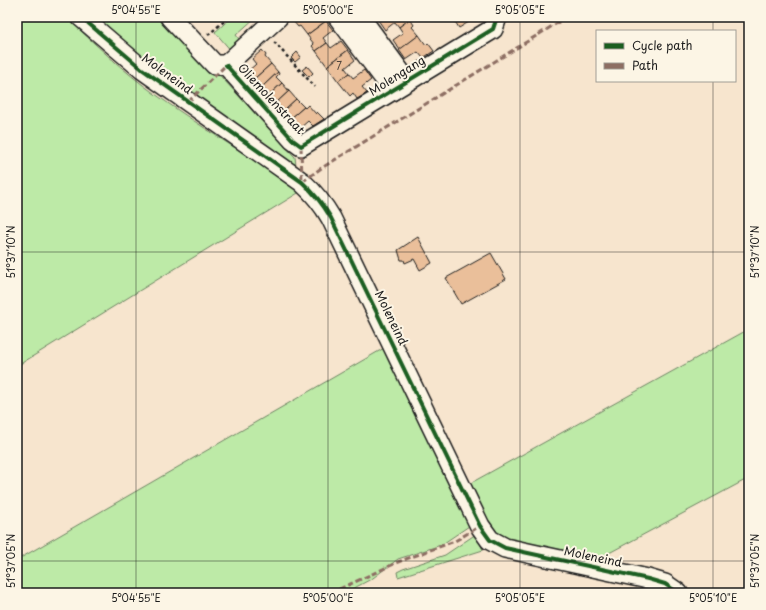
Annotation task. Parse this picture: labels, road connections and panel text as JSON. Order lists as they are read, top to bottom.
{
  "streets": {
    "street": ["Moleneind", "Molengang", "Oliemolenstraat"]
  },
  "crossings": [
    ["Molengang", "Oliemolenstraat"]
  ],
  "house_numbers": ["7"],
  "legend": ["Cycle path", "Path"],
  "coordinates": [
    "5°04'55\"E",
    "5°05'00\"E",
    "5°05'05\"E",
    "51°37'10\"N",
    "51°37'05\"N",
    "5°05'10\"E"
  ]
}
